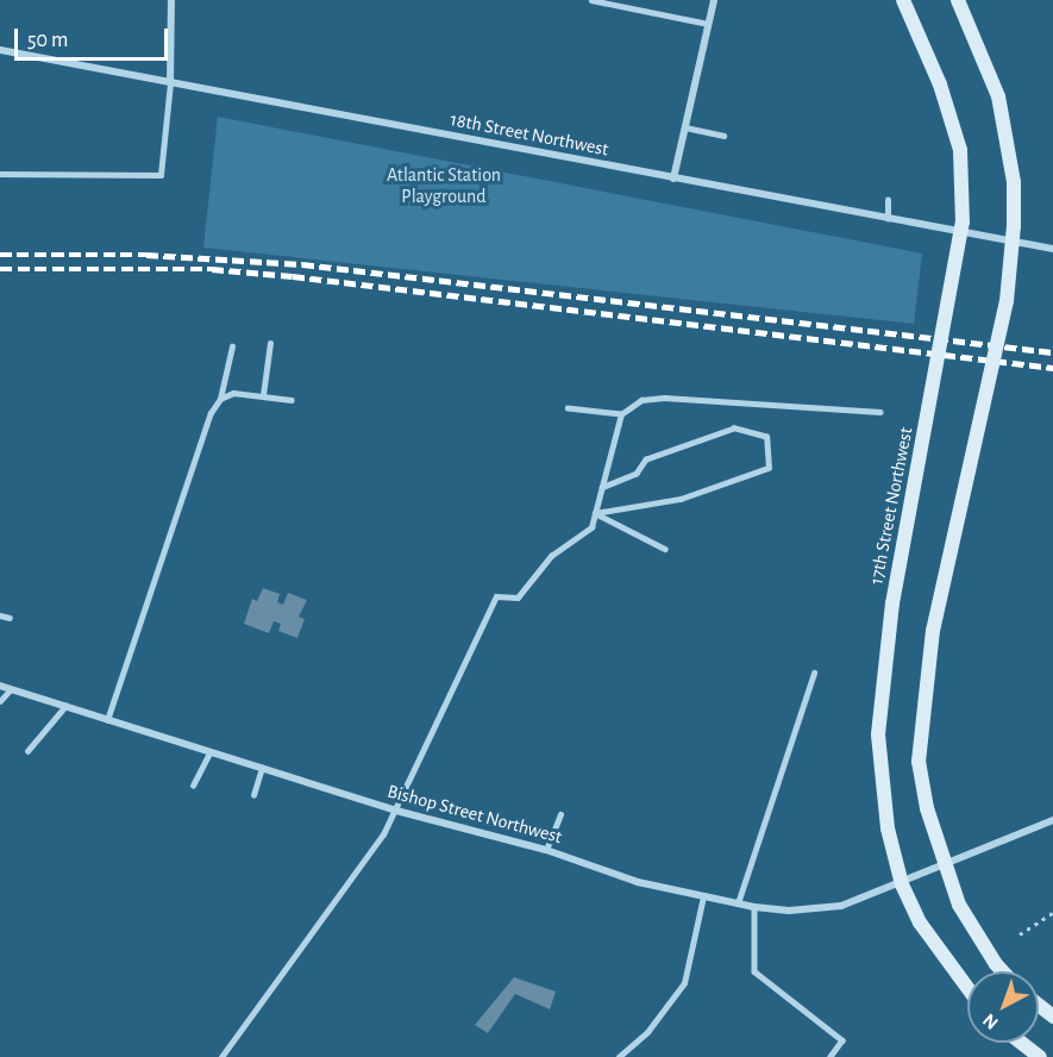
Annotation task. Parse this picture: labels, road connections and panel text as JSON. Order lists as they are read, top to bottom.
{
  "streets": {
    "main road": ["17th Street Northwest"],
    "street": ["18th Street Northwest", "Bishop Street Northwest"]
  },
  "crossings": [
    ["17th Street Northwest", "Bishop Street Northwest"]
  ],
  "parks": ["Atlantic Station Playground"],
  "scale_bar": "50 m",
  "north": "bottom left"
}
